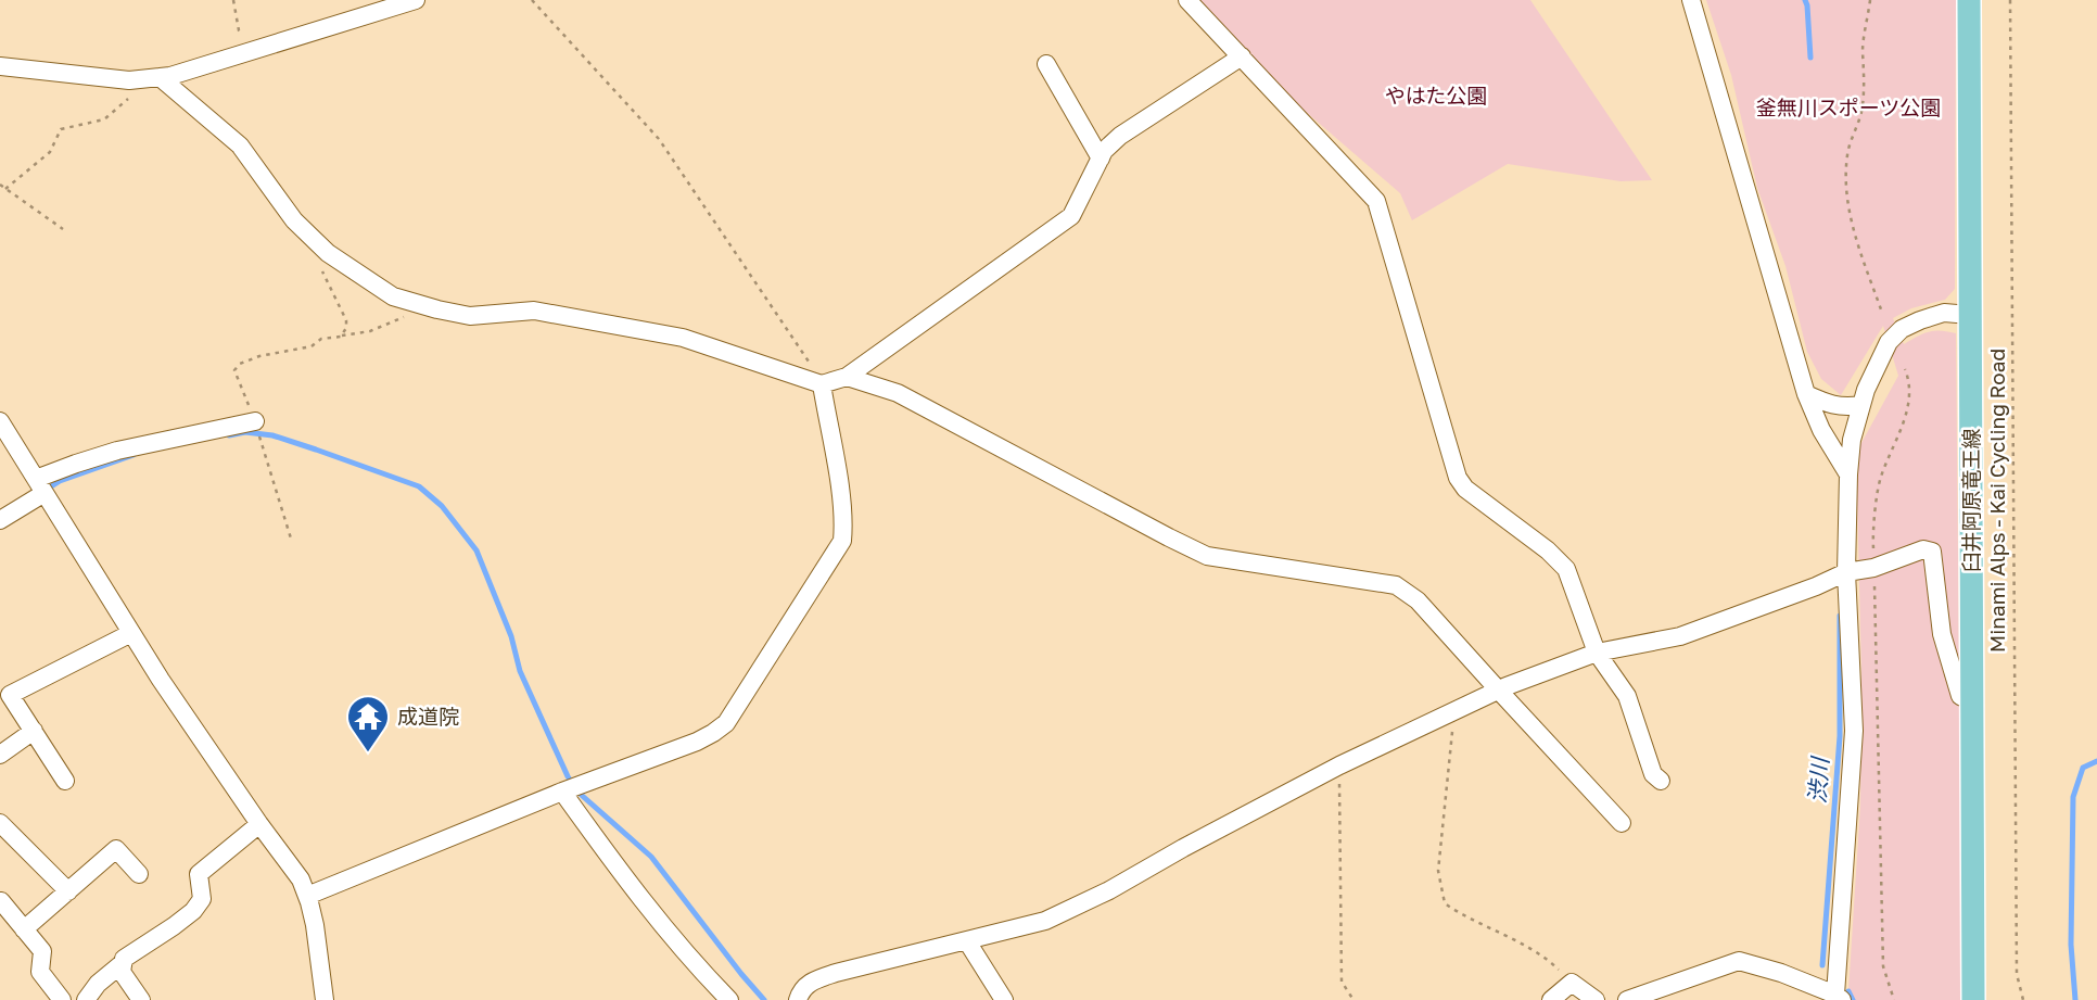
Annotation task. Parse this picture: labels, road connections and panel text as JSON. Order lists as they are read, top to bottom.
{
  "streets": {
    "main road": ["臼井阿原竜王線"],
    "path": ["Minami Alps - Kai Cycling Road"]
  },
  "water": ["渋川"],
  "parks": ["やはた公園", "釜無川スポーツ公園"],
  "places": {
    "temple": ["成道院"]
  }
}
